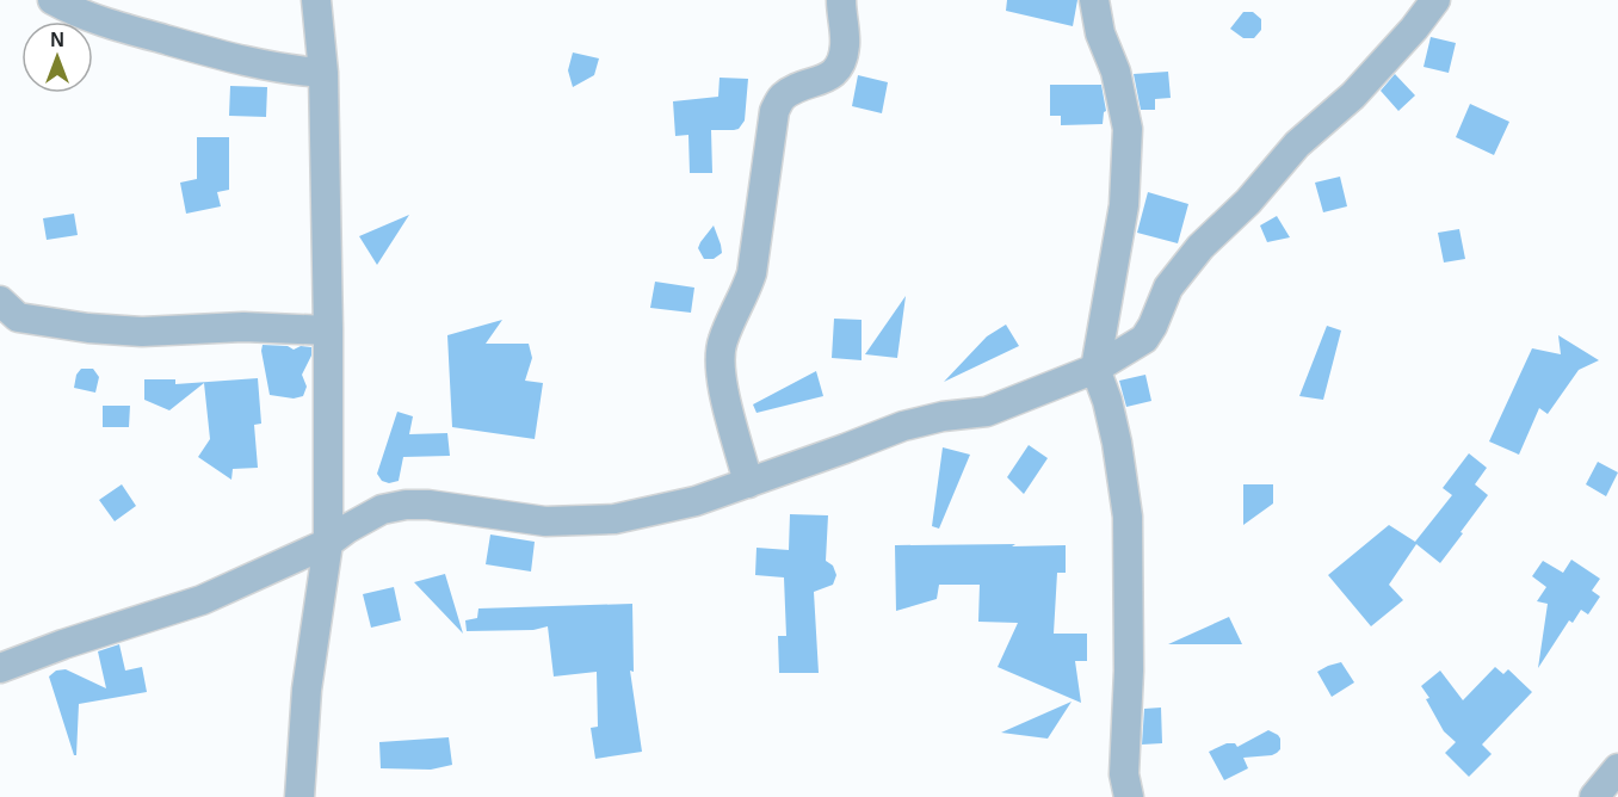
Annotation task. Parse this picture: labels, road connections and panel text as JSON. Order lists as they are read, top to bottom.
{
  "north": "top"
}
